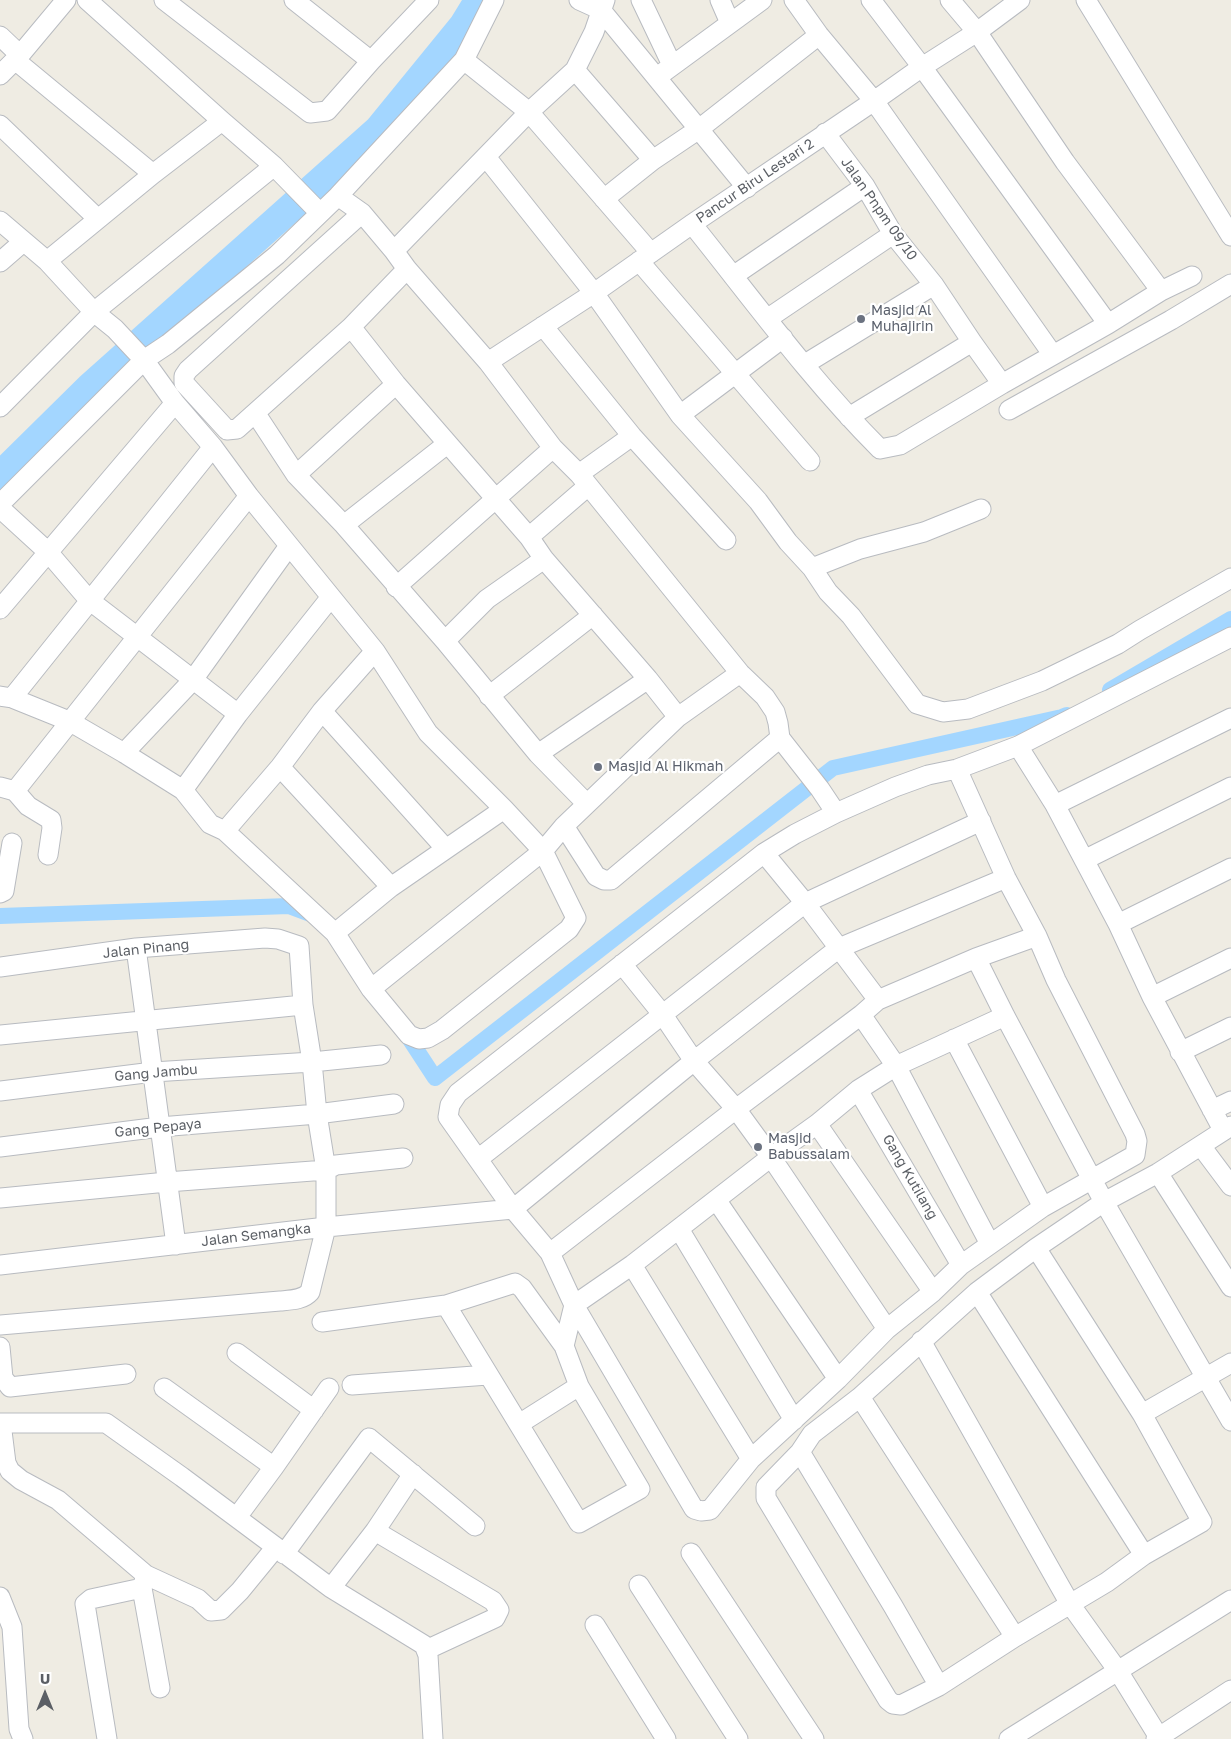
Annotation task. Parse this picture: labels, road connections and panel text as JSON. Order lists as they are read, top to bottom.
{
  "streets": {
    "street": [
      "Pancur Biru Lestari 2",
      "Jalan Pnpm 09/10",
      "Jalan Pinang",
      "Gang Jambu",
      "Gang Pepaya",
      "Gang Kutilang",
      "Jalan Semangka"
    ]
  },
  "crossings": [
    ["Pancur Biru Lestari 2", "Jalan Pnpm 09/10"]
  ],
  "places": ["Masjid Al Muhajirin", "Masjid Al Hikmah", "Masjid Babussalam"],
  "north": "top"
}
